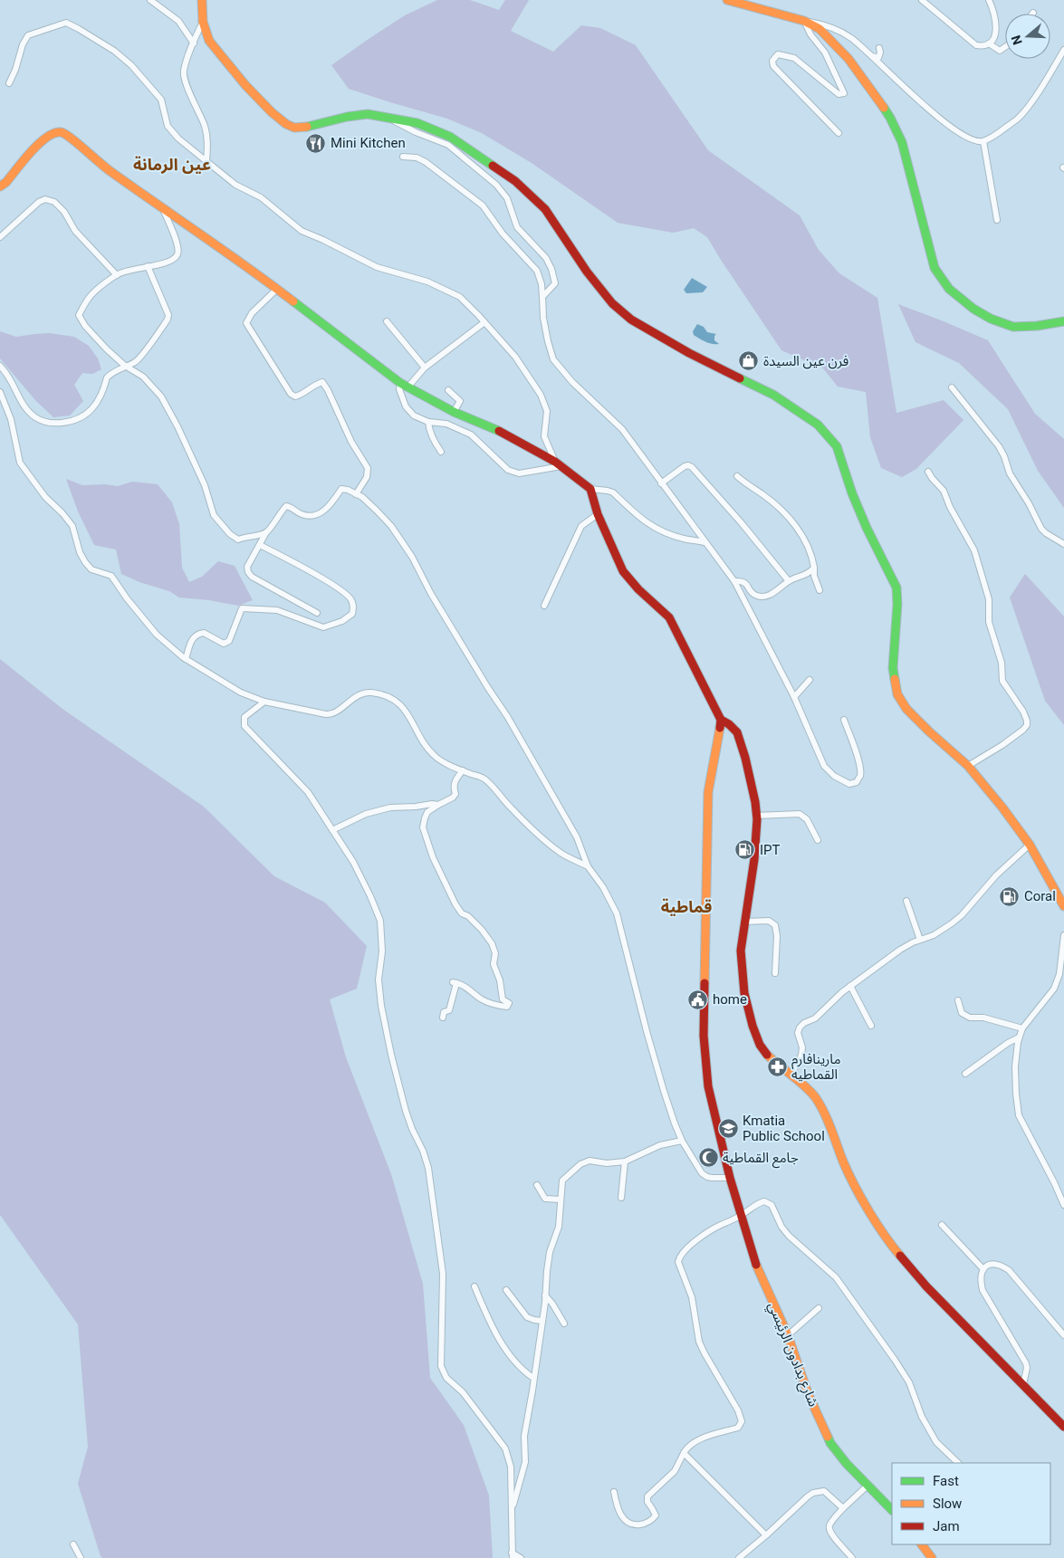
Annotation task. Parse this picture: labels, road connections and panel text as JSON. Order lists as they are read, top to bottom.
{
  "streets": {
    "main road": ["شارع بدادون الرئيسي"]
  },
  "districts": ["عين الرمانة", "قماطية"],
  "places": {
    "restaurant": ["Mini Kitchen"],
    "shop": ["فرن عين السيدة"],
    "fuel station": ["IPT", "Coral"],
    "public building": ["home"],
    "pharmacy": ["مارينافارم القماطيه"],
    "school or university": ["Kmatia Public School"],
    "mosque": ["جامع القماطية"]
  },
  "legend": ["Fast", "Slow", "Jam"],
  "north": "left"
}
